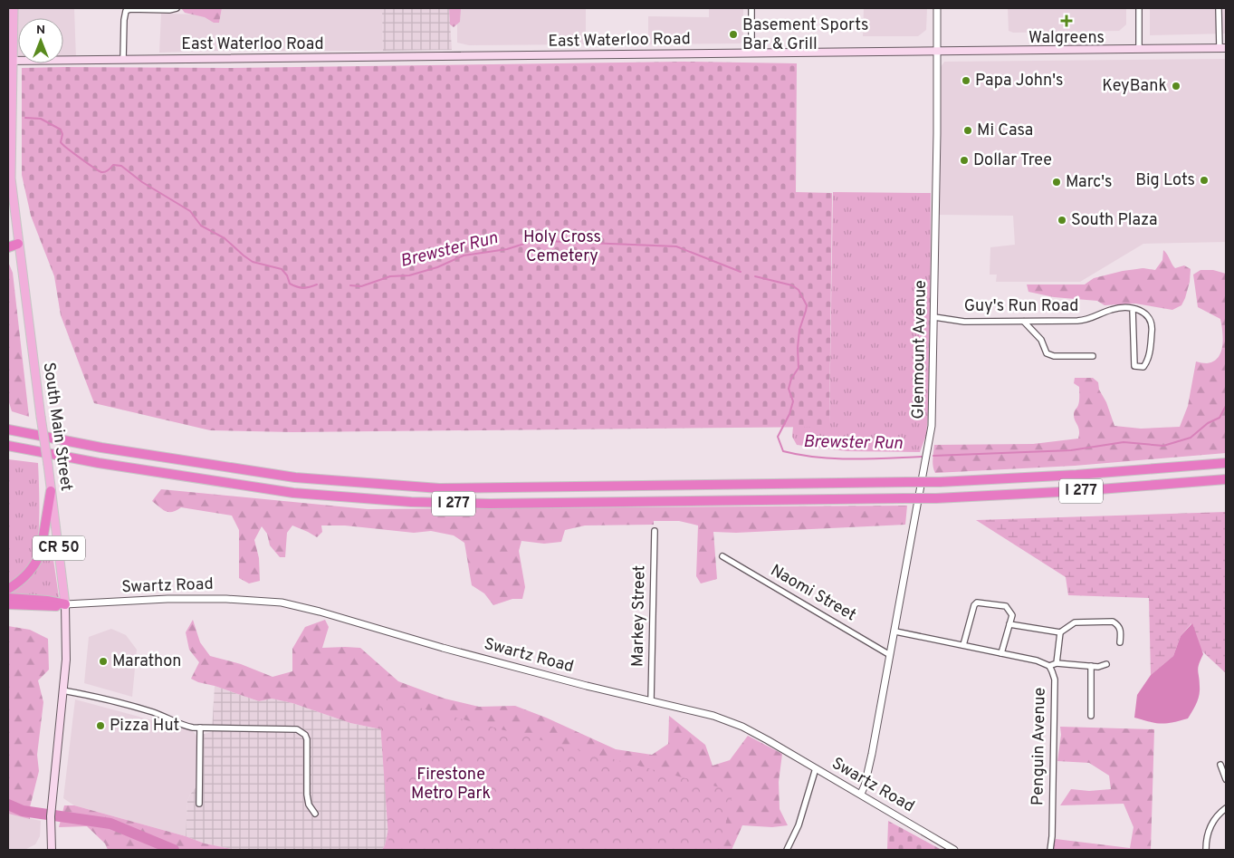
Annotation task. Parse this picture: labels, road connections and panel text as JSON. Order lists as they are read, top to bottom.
{
  "streets": {
    "highway": ["I 277"],
    "main road": ["East Waterloo Road", "South Main Street", "CR 50"],
    "street": [
      "Guy's Run Road",
      "Glenmount Avenue",
      "Swartz Road",
      "Naomi Street",
      "Markey Street",
      "Penguin Avenue"
    ]
  },
  "crossings": [
    ["East Waterloo Road", "Glenmount Avenue"],
    ["East Waterloo Road", "South Main Street"],
    ["Guy's Run Road", "Glenmount Avenue"],
    ["Glenmount Avenue", "Swartz Road"],
    ["Glenmount Avenue", "Naomi Street"],
    ["Glenmount Avenue", "Penguin Avenue"],
    ["South Main Street", "Swartz Road"],
    ["Swartz Road", "Markey Street"]
  ],
  "water": ["Brewster Run"],
  "parks": ["Holy Cross Cemetery", "Firestone Metro Park"],
  "places": {
    "health": ["Walgreens"],
    "other": [
      "Basement Sports Bar & Grill",
      "Papa John's",
      "KeyBank",
      "Mi Casa",
      "Dollar Tree",
      "Big Lots",
      "Marc's",
      "South Plaza",
      "Marathon",
      "Pizza Hut"
    ]
  },
  "north": "top"
}
